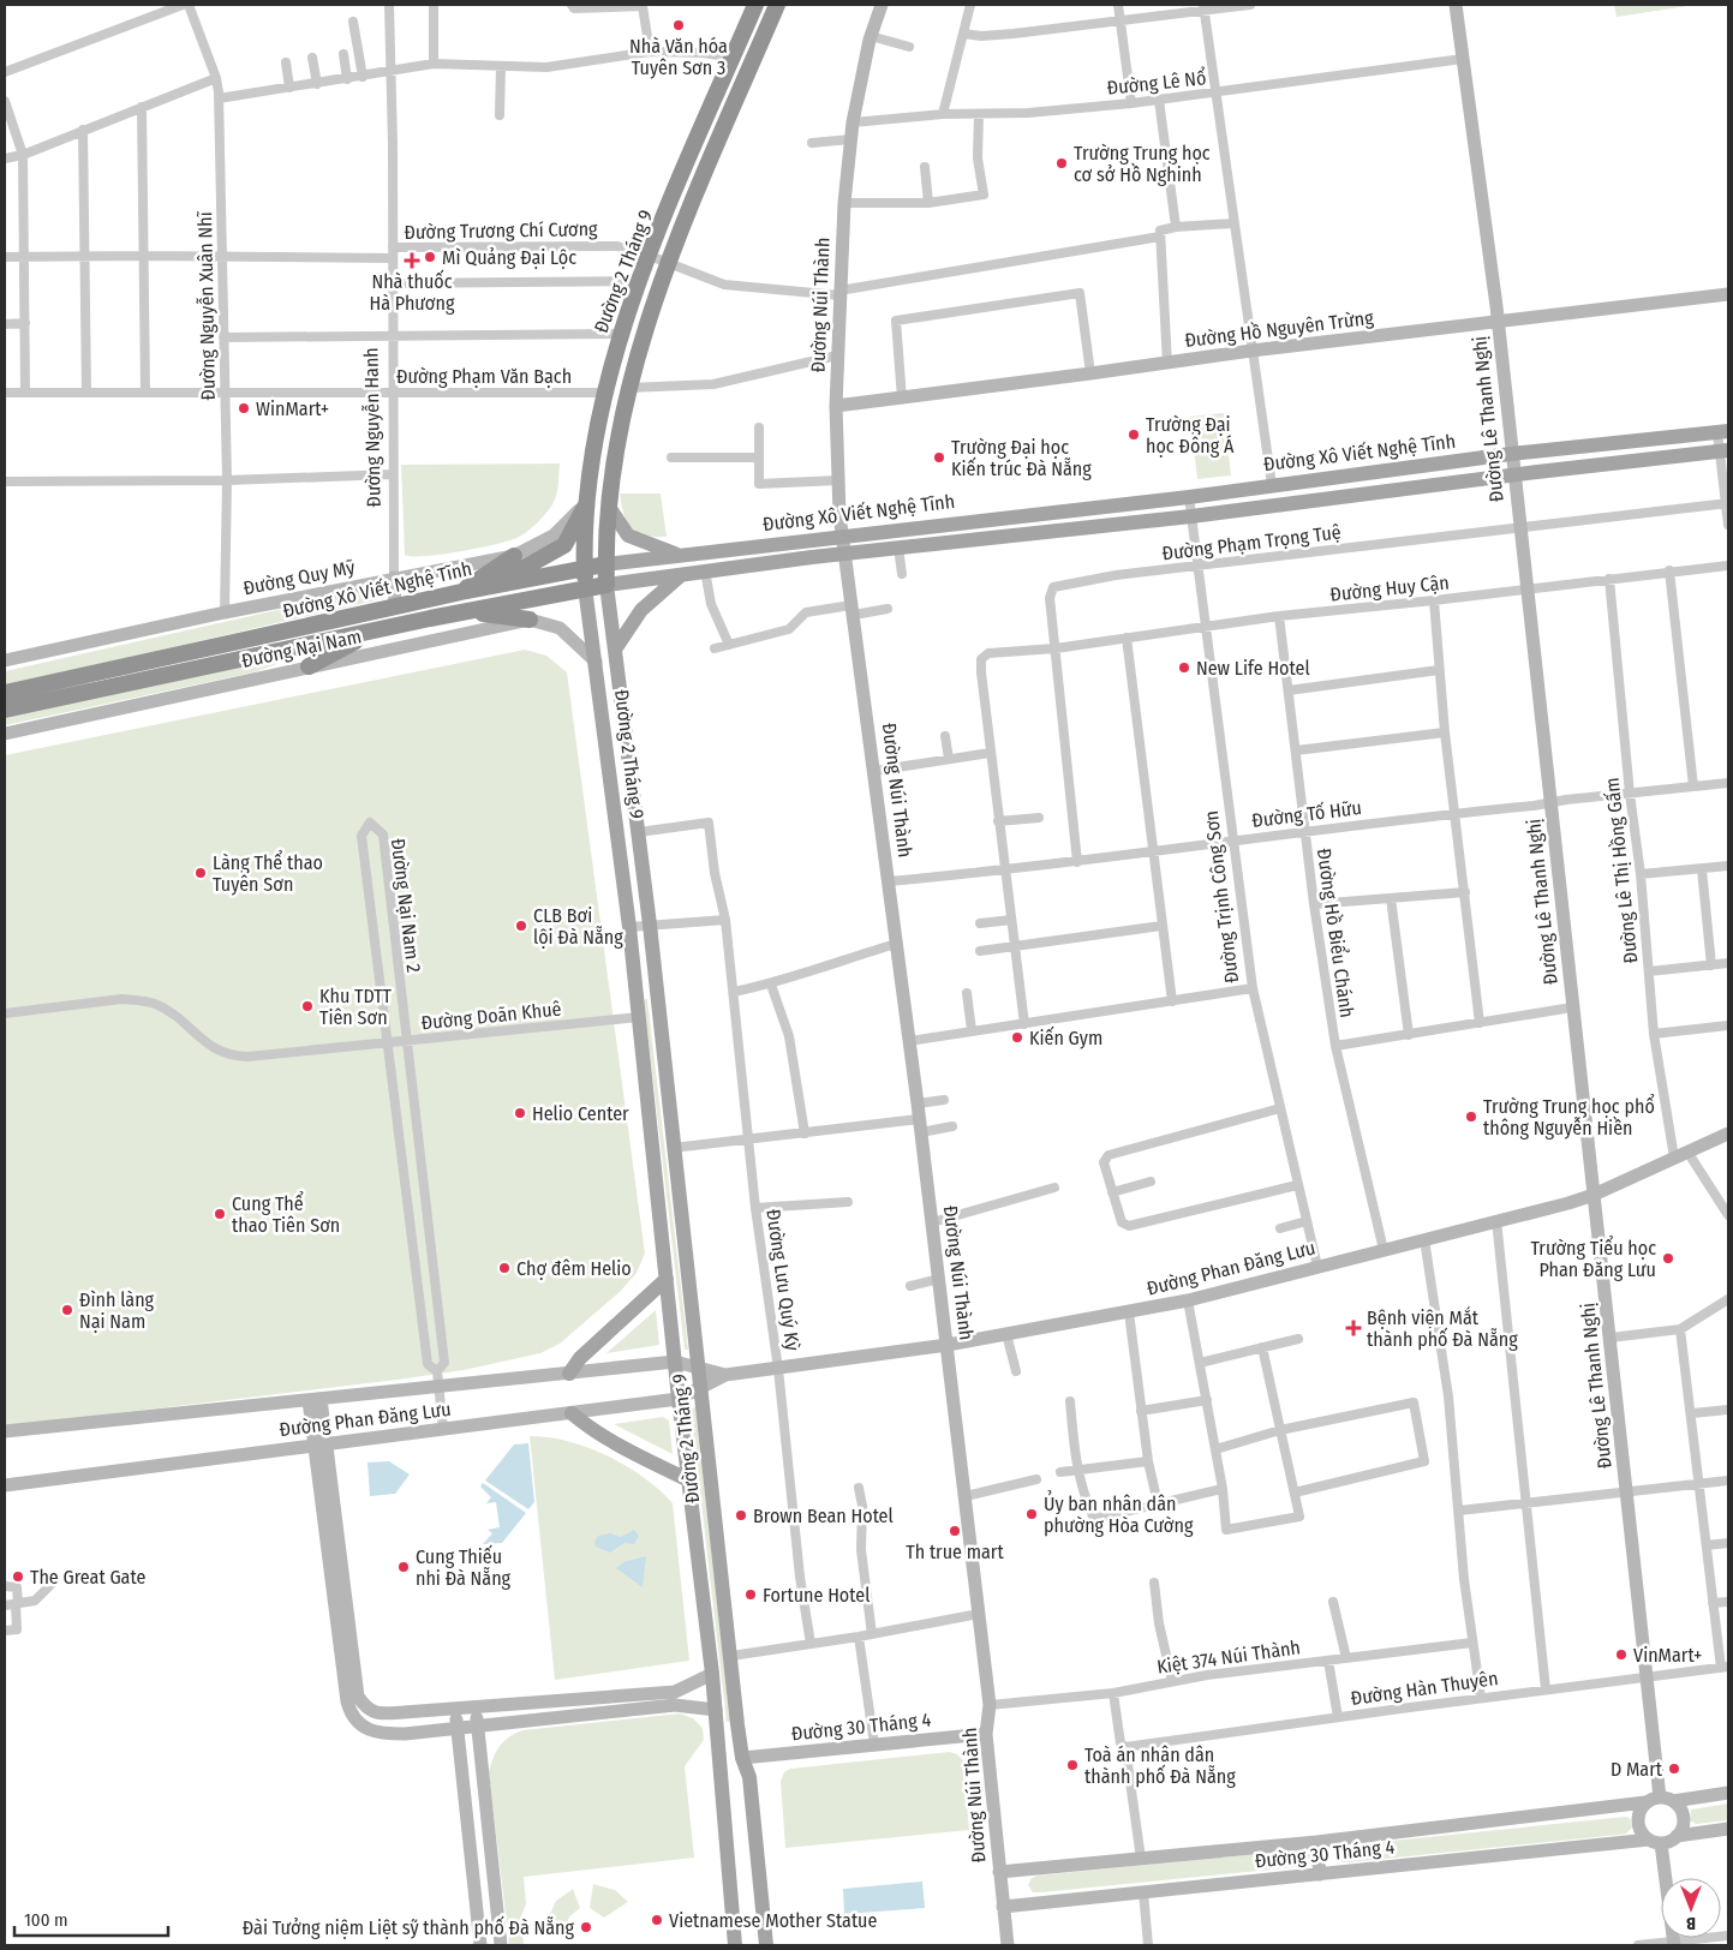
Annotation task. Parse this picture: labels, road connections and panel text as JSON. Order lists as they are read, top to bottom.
{
  "streets": {
    "highway": ["Đường 2 Tháng 9", "Đường Xô Viết Nghệ Tĩnh"],
    "street": [
      "Đường Lê Nổ",
      "Đường Trương Chí Cương",
      "Đường Núi Thành",
      "Đường Nguyễn Xuân Nhĩ",
      "Đường Hồ Nguyên Trừng",
      "Đường Phạm Văn Bạch",
      "Đường Lê Thanh Nghị",
      "Đường Nguyễn Hanh",
      "Đường Phạm Trọng Tuệ",
      "Đường Quy Mỹ",
      "Đường Huy Cận",
      "Đường Nại Nam",
      "Đường Tố Hữu",
      "Đường Lê Thị Hồng Gấm",
      "Đường Trịnh Công Sơn",
      "Đường Nại Nam 2",
      "Đường Hồ Biểu Chánh",
      "Đường Doãn Khuê",
      "Đường Phan Đăng Lưu",
      "Đường Lưu Quý Kỳ",
      "Kiệt 374 Núi Thành",
      "Đường Hàn Thuyên",
      "Đường 30 Tháng 4"
    ]
  },
  "crossings": [
    ["Đường Lê Nổ", "Đường Núi Thành"],
    ["Đường Lê Nổ", "Đường Lê Thanh Nghị"],
    ["Đường Trương Chí Cương", "Đường 2 Tháng 9"],
    ["Đường Trương Chí Cương", "Đường Núi Thành"],
    ["Đường Trương Chí Cương", "Đường Nguyễn Hanh"],
    ["Đường 2 Tháng 9", "Đường Phạm Văn Bạch"],
    ["Đường 2 Tháng 9", "Đường Xô Viết Nghệ Tĩnh"],
    ["Đường 2 Tháng 9", "Đường Quy Mỹ"],
    ["Đường 2 Tháng 9", "Đường Nại Nam"],
    ["Đường 2 Tháng 9", "Đường Doãn Khuê"],
    ["Đường 2 Tháng 9", "Đường Phan Đăng Lưu"],
    ["Đường 2 Tháng 9", "Đường Lưu Quý Kỳ"],
    ["Đường 2 Tháng 9", "Đường 30 Tháng 4"],
    ["Đường Núi Thành", "Đường Hồ Nguyên Trừng"],
    ["Đường Núi Thành", "Đường Xô Viết Nghệ Tĩnh"],
    ["Đường Núi Thành", "Đường Tố Hữu"],
    ["Đường Núi Thành", "Đường Trịnh Công Sơn"],
    ["Đường Núi Thành", "Đường Phan Đăng Lưu"],
    ["Đường Núi Thành", "Kiệt 374 Núi Thành"],
    ["Đường Núi Thành", "Đường 30 Tháng 4"],
    ["Đường Nguyễn Xuân Nhĩ", "Đường Phạm Văn Bạch"],
    ["Đường Nguyễn Xuân Nhĩ", "Đường Quy Mỹ"],
    ["Đường Hồ Nguyên Trừng", "Đường Lê Thanh Nghị"],
    ["Đường Phạm Văn Bạch", "Đường Nguyễn Hanh"],
    ["Đường Lê Thanh Nghị", "Đường Xô Viết Nghệ Tĩnh"],
    ["Đường Lê Thanh Nghị", "Đường Phạm Trọng Tuệ"],
    ["Đường Lê Thanh Nghị", "Đường Huy Cận"],
    ["Đường Lê Thanh Nghị", "Đường Tố Hữu"],
    ["Đường Lê Thanh Nghị", "Đường Phan Đăng Lưu"],
    ["Đường Lê Thanh Nghị", "Đường Hàn Thuyên"],
    ["Đường Lê Thanh Nghị", "Đường 30 Tháng 4"],
    ["Đường Nguyễn Hanh", "Đường Xô Viết Nghệ Tĩnh"],
    ["Đường Nguyễn Hanh", "Đường Quy Mỹ"],
    ["Đường Xô Viết Nghệ Tĩnh", "Đường Trịnh Công Sơn"],
    ["Đường Phạm Trọng Tuệ", "Đường Huy Cận"],
    ["Đường Phạm Trọng Tuệ", "Đường Tố Hữu"],
    ["Đường Phạm Trọng Tuệ", "Đường Trịnh Công Sơn"],
    ["Đường Huy Cận", "Đường Tố Hữu"],
    ["Đường Huy Cận", "Đường Lê Thị Hồng Gấm"],
    ["Đường Huy Cận", "Đường Trịnh Công Sơn"],
    ["Đường Huy Cận", "Đường Hồ Biểu Chánh"],
    ["Đường Tố Hữu", "Đường Lê Thị Hồng Gấm"],
    ["Đường Tố Hữu", "Đường Trịnh Công Sơn"],
    ["Đường Tố Hữu", "Đường Hồ Biểu Chánh"],
    ["Đường Lê Thị Hồng Gấm", "Đường Phan Đăng Lưu"],
    ["Đường Nại Nam 2", "Đường Doãn Khuê"],
    ["Đường Nại Nam 2", "Đường Phan Đăng Lưu"],
    ["Đường Hồ Biểu Chánh", "Đường Phan Đăng Lưu"],
    ["Đường Phan Đăng Lưu", "Đường Lưu Quý Kỳ"]
  ],
  "places": {
    "other": [
      "Nhà Văn hóa Tuyên Sơn 3",
      "Trường Trung học cơ sở Hồ Nghinh",
      "Mì Quảng Đại Lộc",
      "WinMart+",
      "Trường Đại học Đông Á",
      "Trường Đại học Kiến trúc Đà Nẵng",
      "New Life Hotel",
      "Làng Thể thao Tuyên Sơn",
      "CLB Bơi lội Đà Nẵng",
      "Khu TDTT Tiên Sơn",
      "Kiến Gym",
      "Helio Center",
      "Trường Trung học phổ thông Nguyễn Hiền",
      "Cung Thể thao Tiên Sơn",
      "Trường Tiểu học Phan Đăng Lưu",
      "Chợ đêm Helio",
      "Đình làng Nại Nam",
      "Ủy ban nhân dân phường Hòa Cường",
      "Brown Bean Hotel",
      "Th true mart",
      "Cung Thiếu nhi Đà Nẵng",
      "The Great Gate",
      "Fortune Hotel",
      "VinMart+",
      "Toà án nhân dân thành phố Đà Nẵng",
      "D Mart",
      "Vietnamese Mother Statue",
      "Đài Tưởng niệm Liệt sỹ thành phố Đà Nẵng"
    ],
    "health": ["Nhà thuốc Hà Phương", "Bệnh viện Mắt thành phố Đà Nẵng"]
  },
  "scale_bar": "100 m",
  "north": "bottom"
}
